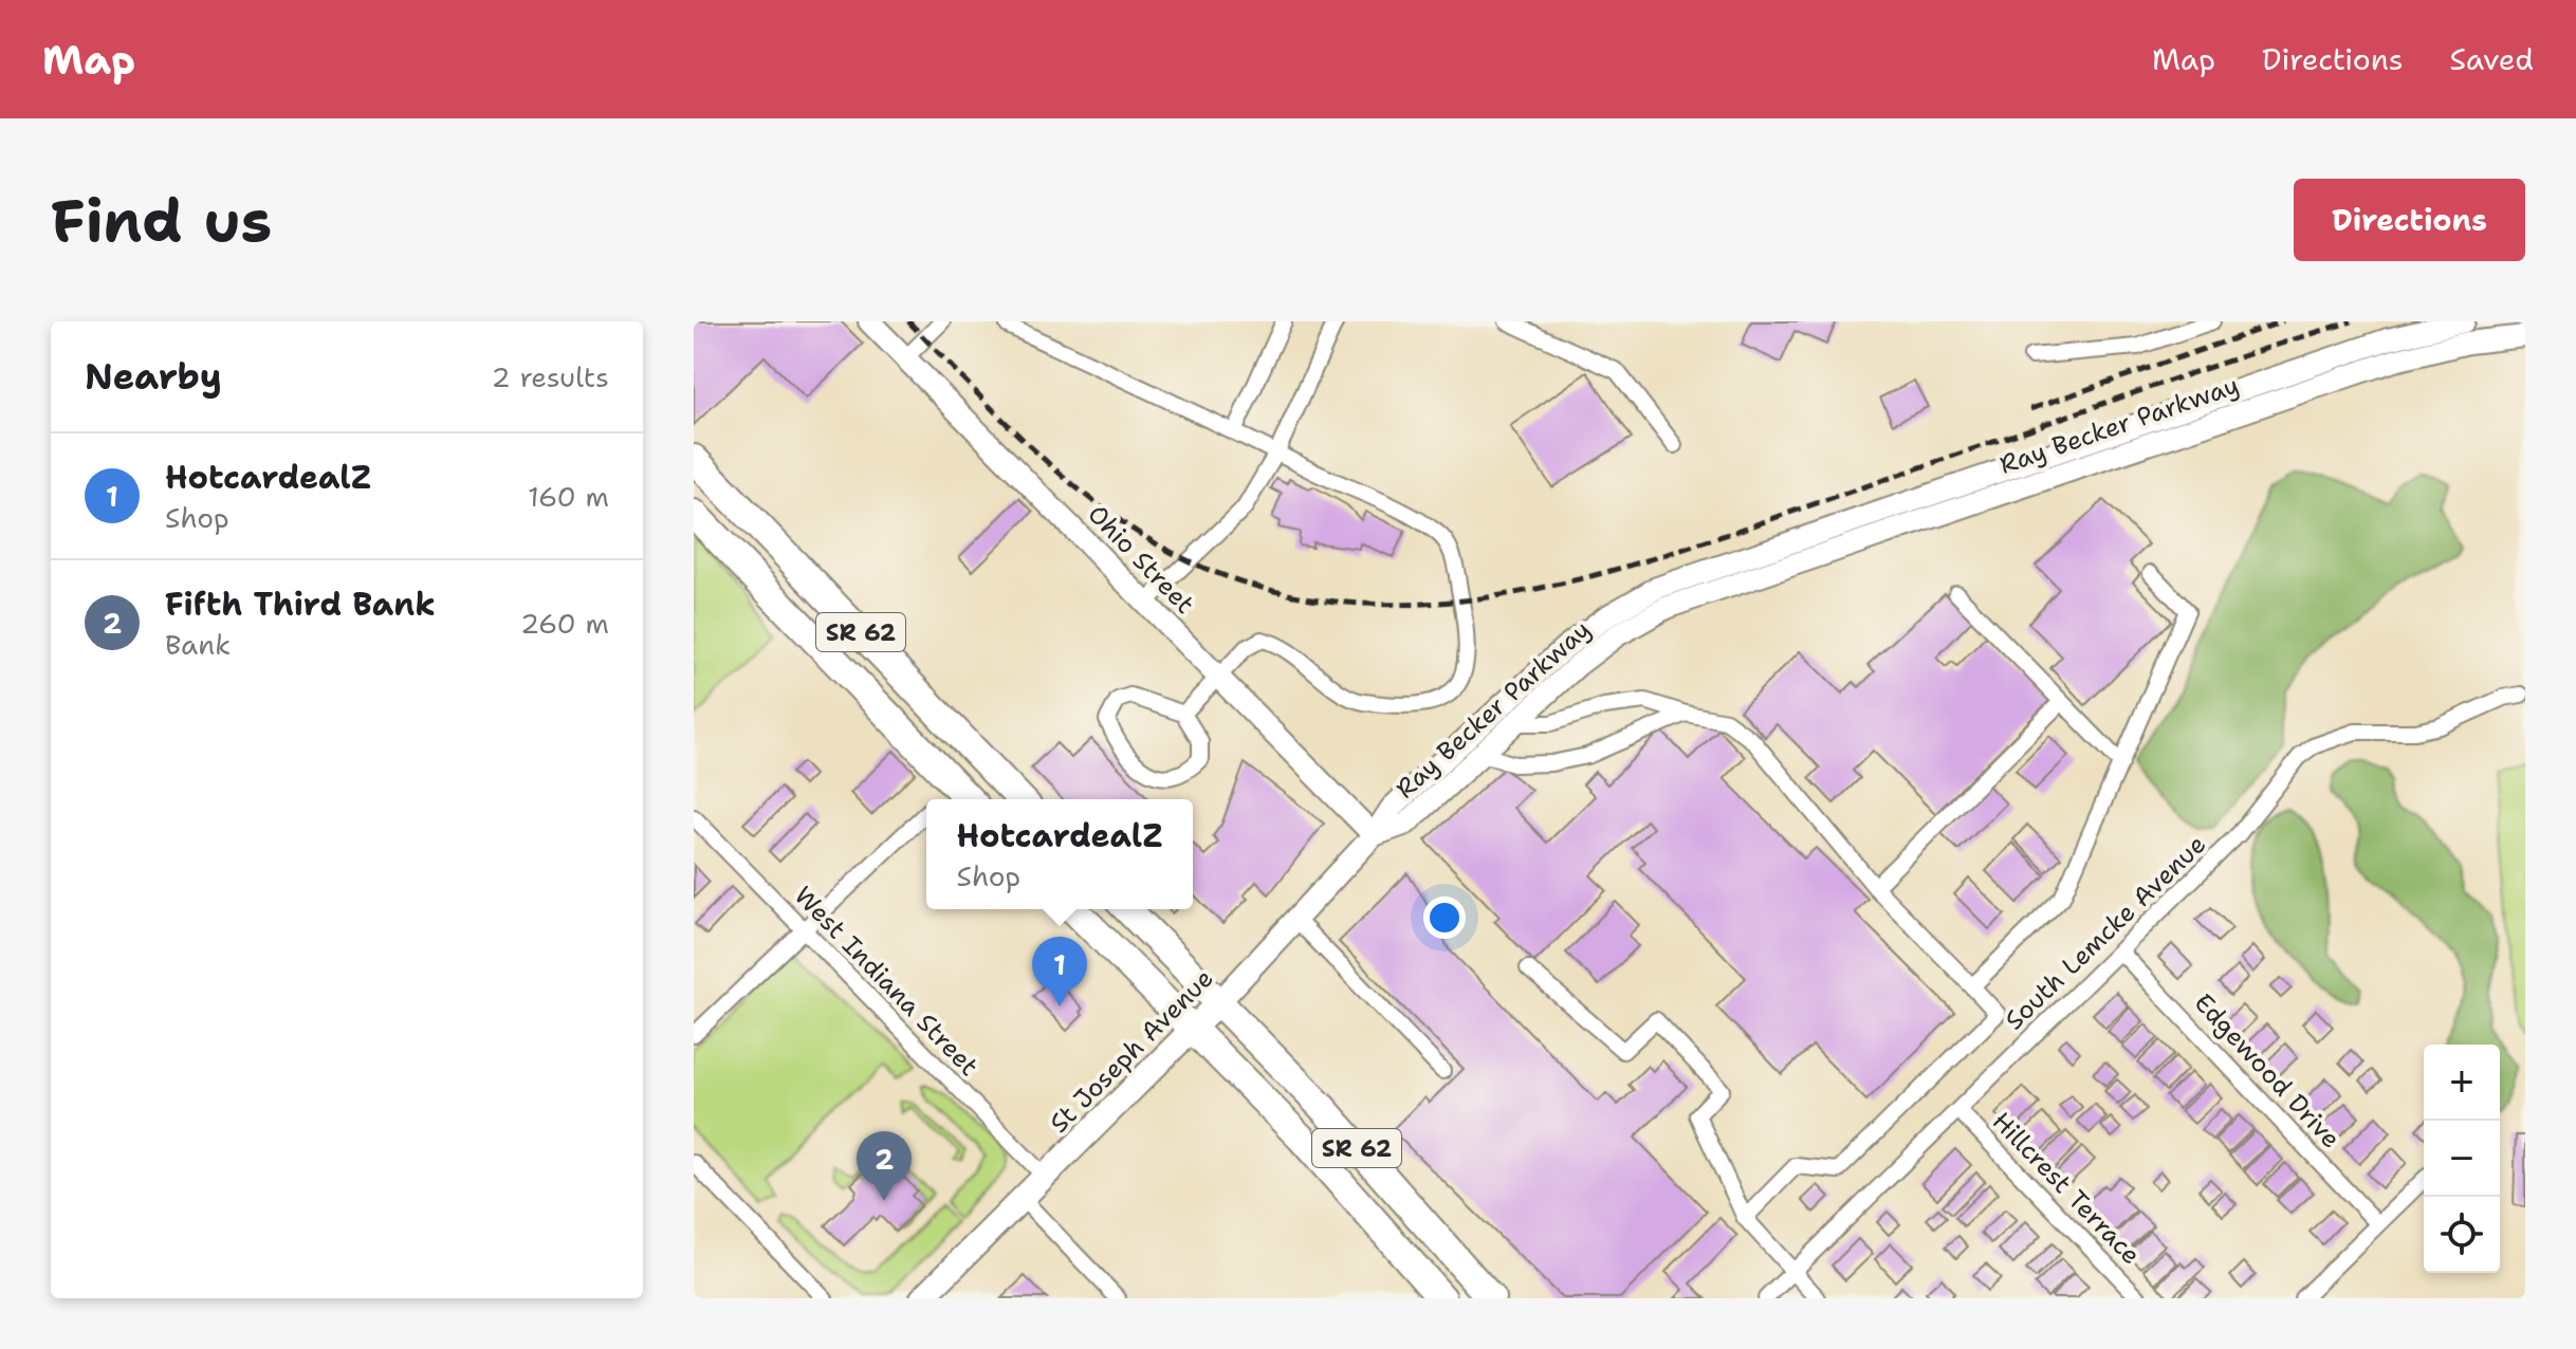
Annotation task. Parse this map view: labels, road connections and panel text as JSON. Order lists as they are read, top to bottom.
{
  "streets": {
    "highway": ["SR 62"],
    "main road": ["Ray Becker Parkway", "Ohio Street", "St Joseph Avenue"],
    "street": [
      "South Lemcke Avenue",
      "West Indiana Street",
      "Edgewood Drive",
      "Hillcrest Terrace"
    ]
  },
  "crossings": [
    ["Ray Becker Parkway", "Ohio Street"],
    ["Ray Becker Parkway", "St Joseph Avenue"],
    ["Ohio Street", "St Joseph Avenue"],
    ["SR 62", "St Joseph Avenue"],
    ["South Lemcke Avenue", "Edgewood Drive"],
    ["South Lemcke Avenue", "Hillcrest Terrace"],
    ["West Indiana Street", "St Joseph Avenue"]
  ],
  "page": {
    "header": "Map",
    "nav": ["Map", "Directions", "Saved"],
    "buttons": "Directions",
    "title": "Find us",
    "heading": ["Nearby", "2 results"],
    "list": [
      {
        "mark": "1",
        "name": "HotcardealZ",
        "note": "Shop",
        "value": "160 m"
      },
      {
        "mark": "2",
        "name": "Fifth Third Bank",
        "note": "Bank",
        "value": "260 m"
      }
    ],
    "popup": ["HotcardealZ", "Shop"],
    "pins": ["1", "2"],
    "map_buttons": ["+", "−"]
  }
}
